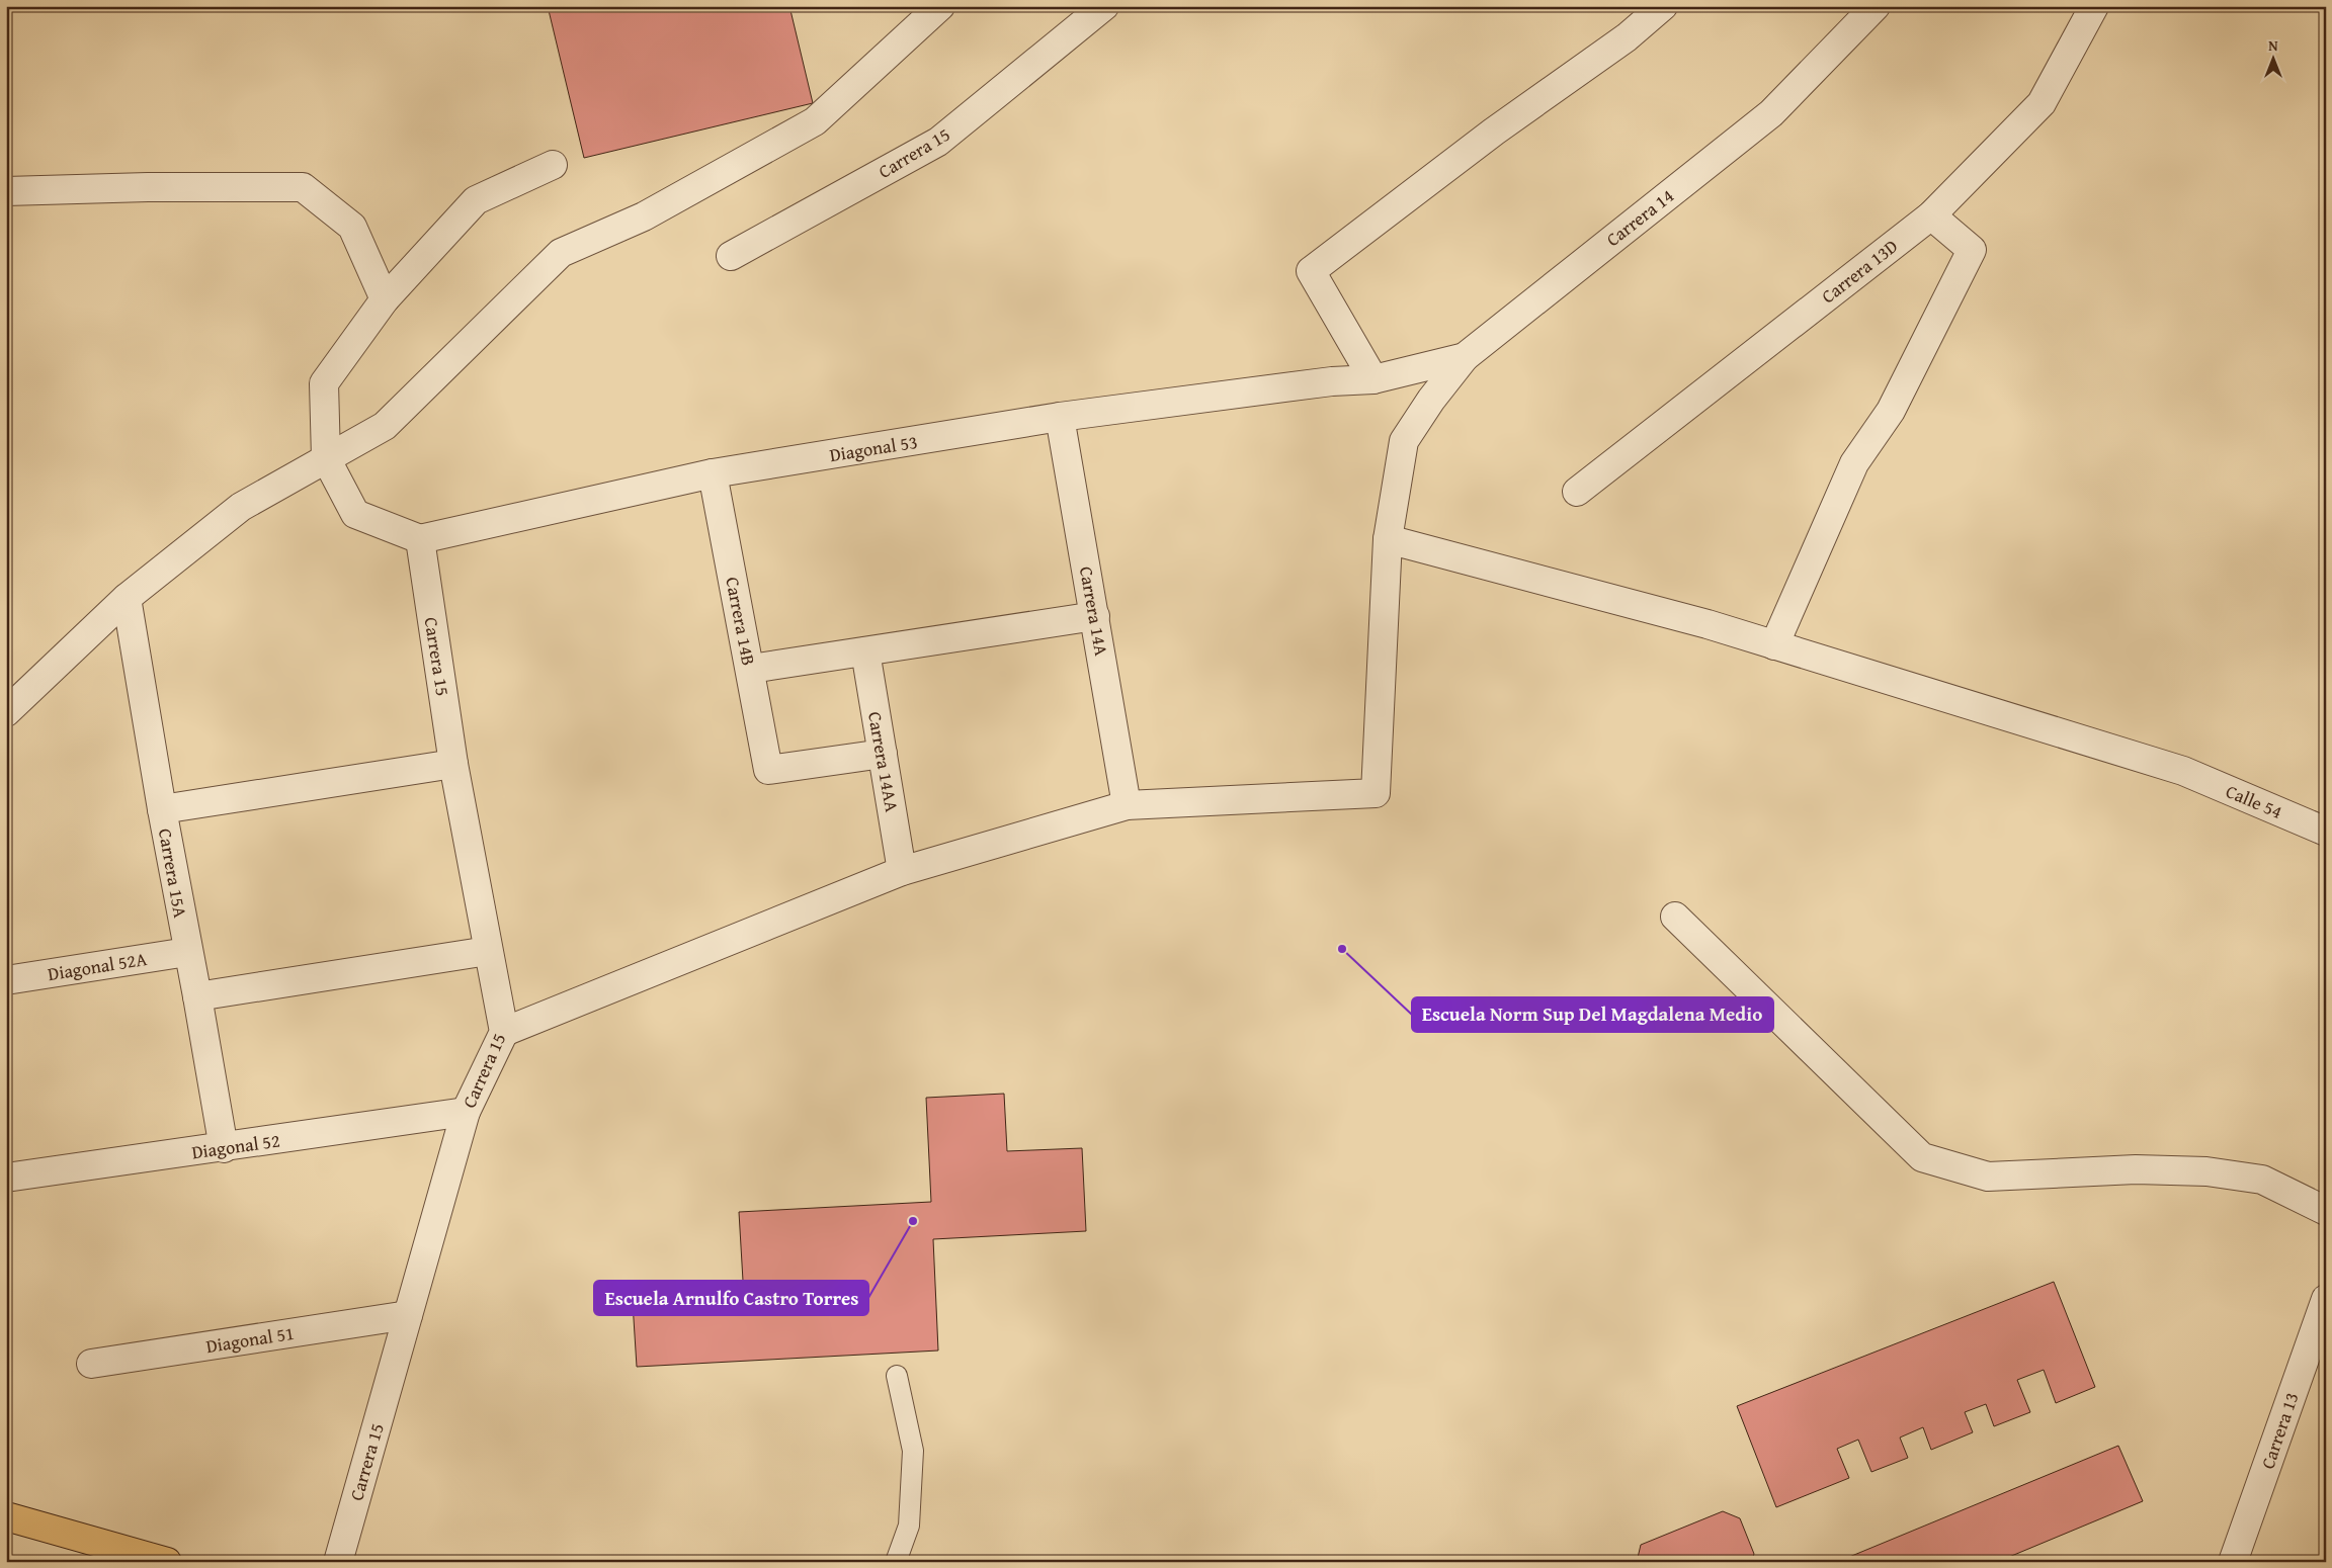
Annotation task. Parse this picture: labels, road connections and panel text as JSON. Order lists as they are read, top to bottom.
{
  "streets": {
    "street": [
      "Carrera 15",
      "Carrera 14",
      "Carrera 13D",
      "Diagonal 53",
      "Carrera 14A",
      "Carrera 14B",
      "Carrera 14AA",
      "Calle 54",
      "Carrera 15A",
      "Diagonal 52A",
      "Diagonal 52",
      "Diagonal 51",
      "Carrera 13"
    ]
  },
  "crossings": [
    ["Carrera 15", "Diagonal 53"],
    ["Carrera 15", "Diagonal 52"],
    ["Carrera 15", "Diagonal 51"],
    ["Carrera 14", "Diagonal 53"],
    ["Diagonal 53", "Carrera 14A"],
    ["Diagonal 53", "Carrera 14B"],
    ["Carrera 14B", "Carrera 14AA"],
    ["Carrera 15A", "Diagonal 52A"],
    ["Carrera 15A", "Diagonal 52"]
  ],
  "places": ["Escuela Norm Sup Del Magdalena Medio", "Escuela Arnulfo Castro Torres"],
  "north": "top"
}
